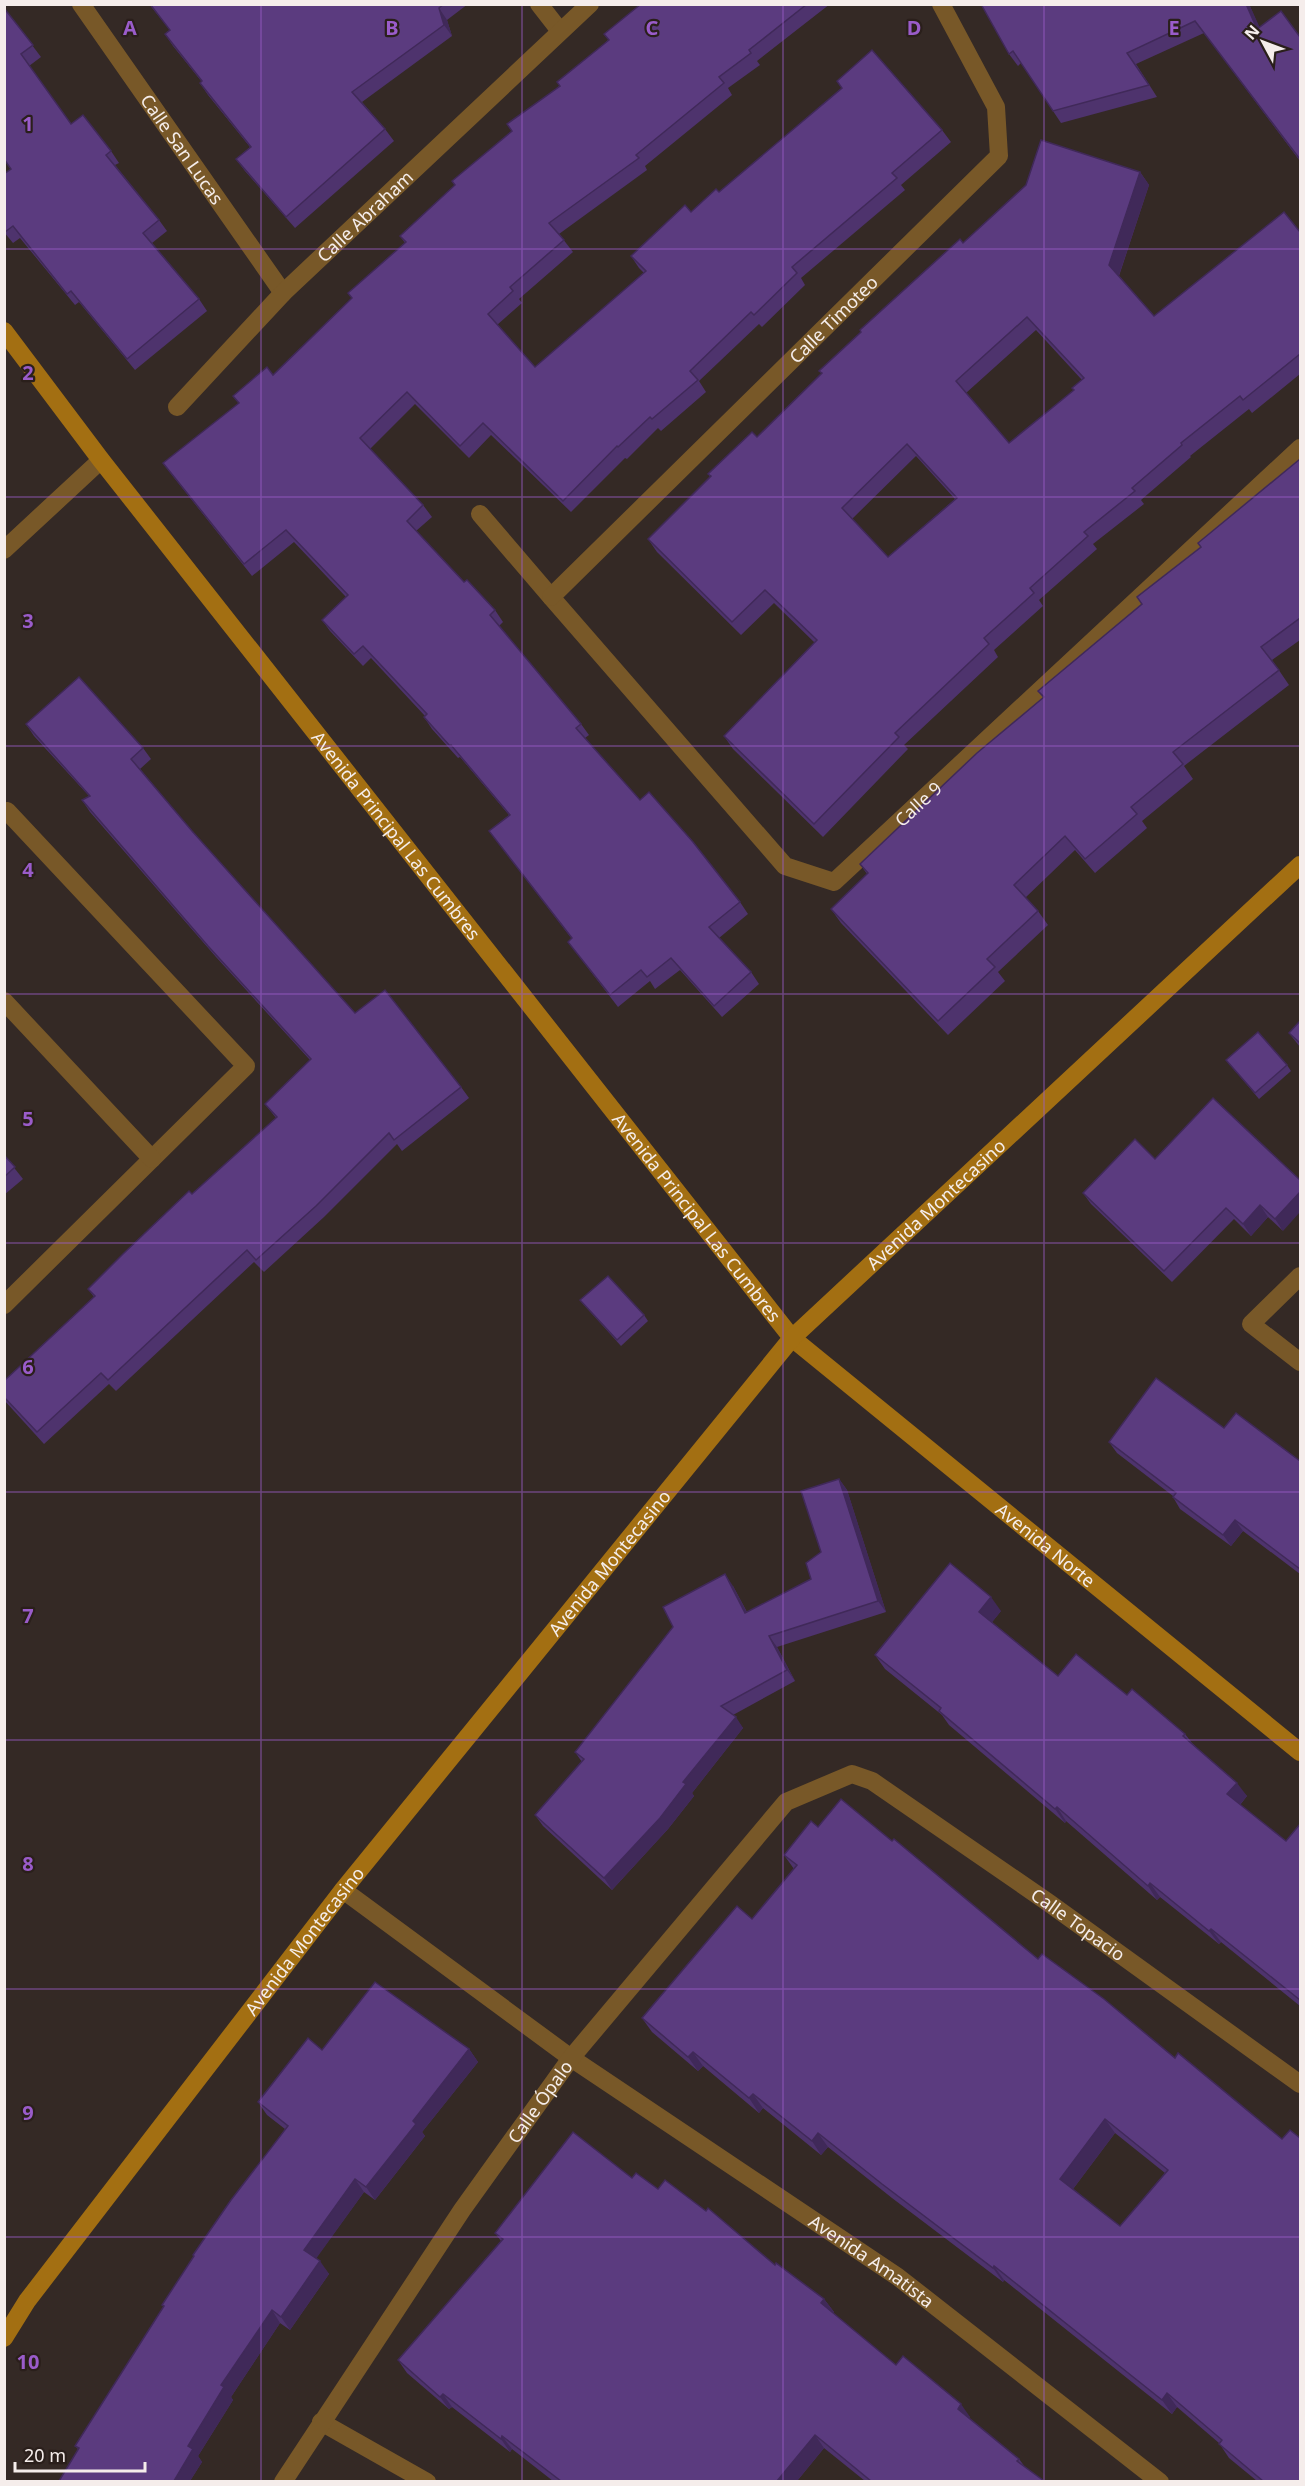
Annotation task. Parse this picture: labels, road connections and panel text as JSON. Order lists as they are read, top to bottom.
{
  "streets": {
    "street": [
      "Calle San Lucas",
      "Calle Abraham",
      "Calle Timoteo",
      "Calle 9",
      "Avenida Principal Las Cumbres",
      "Avenida Montecasino",
      "Avenida Norte",
      "Calle Topacio",
      "Calle Ópalo",
      "Avenida Amatista"
    ]
  },
  "crossings": [
    ["Calle San Lucas", "Calle Abraham"],
    ["Calle Timoteo", "Calle 9"],
    ["Avenida Principal Las Cumbres", "Avenida Montecasino"],
    ["Avenida Principal Las Cumbres", "Avenida Norte"],
    ["Avenida Montecasino", "Avenida Norte"],
    ["Avenida Montecasino", "Avenida Amatista"],
    ["Calle Topacio", "Calle Ópalo"],
    ["Calle Ópalo", "Avenida Amatista"]
  ],
  "scale_bar": "20 m",
  "north": "top left",
  "grid": {
    "columns": [
      "A",
      "B",
      "C",
      "D",
      "E"
    ],
    "rows": [
      "1",
      "2",
      "3",
      "4",
      "5",
      "6",
      "7",
      "8",
      "9",
      "10"
    ]
  }
}
